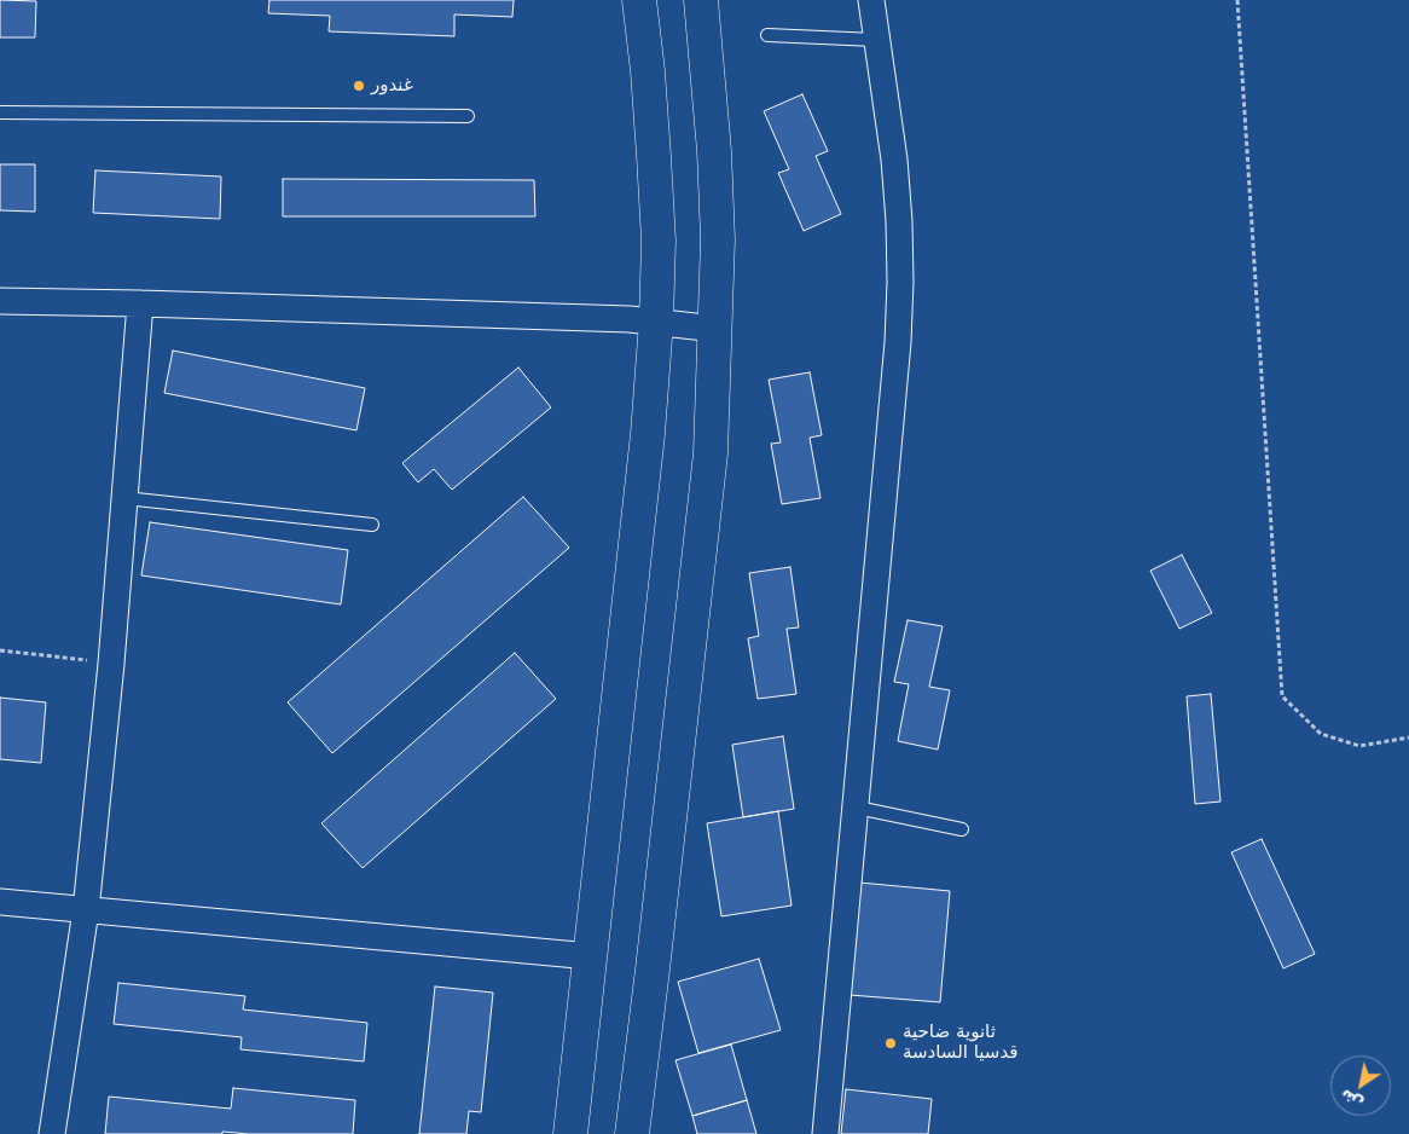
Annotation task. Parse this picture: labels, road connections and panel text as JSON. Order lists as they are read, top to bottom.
{
  "places": ["غندور", "ثانوية ضاحية قدسيا السادسة"],
  "north": "bottom left"
}
